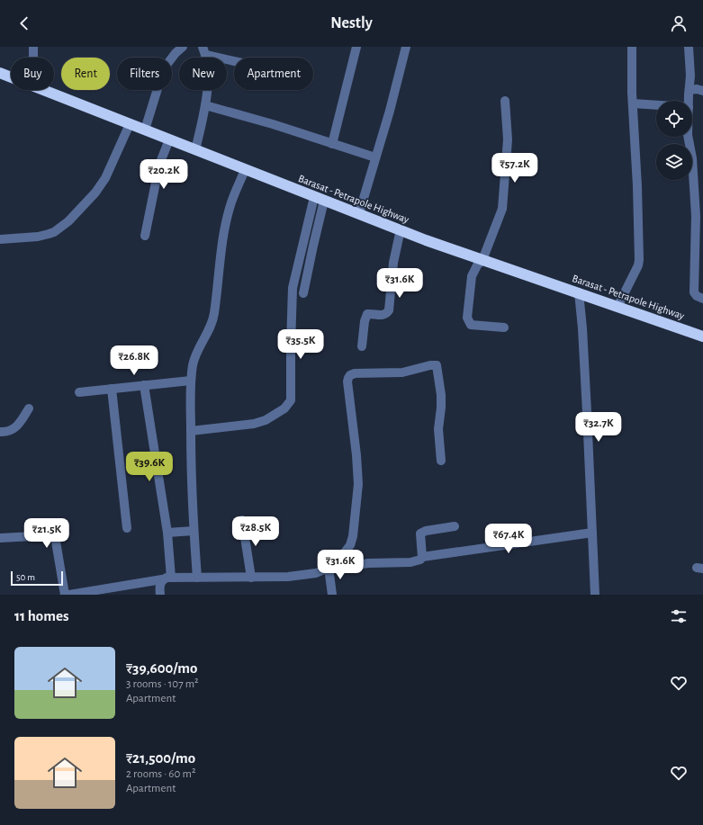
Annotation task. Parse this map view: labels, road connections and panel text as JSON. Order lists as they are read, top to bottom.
{
  "streets": {
    "highway": ["Barasat - Petrapole Highway"]
  },
  "scale_bar": "50 m",
  "page": {
    "header": "Nestly",
    "chip": [
      "Buy",
      "Rent",
      "Filters",
      "New",
      "Apartment"
    ],
    "price": [
      "₹57.2K",
      "₹20.2K",
      "₹31.6K",
      "₹35.5K",
      "₹26.8K",
      "₹32.7K",
      "₹39.6K",
      "₹28.5K",
      "₹21.5K",
      "₹67.4K",
      "₹31.6K"
    ],
    "scale": "50 m",
    "heading": "11 homes",
    "list": [
      {
        "name": "₹39,600/mo",
        "note": "3 rooms · 107 m² · Apartment"
      },
      {
        "name": "₹21,500/mo",
        "note": "2 rooms · 60 m² · Apartment"
      }
    ]
  }
}
